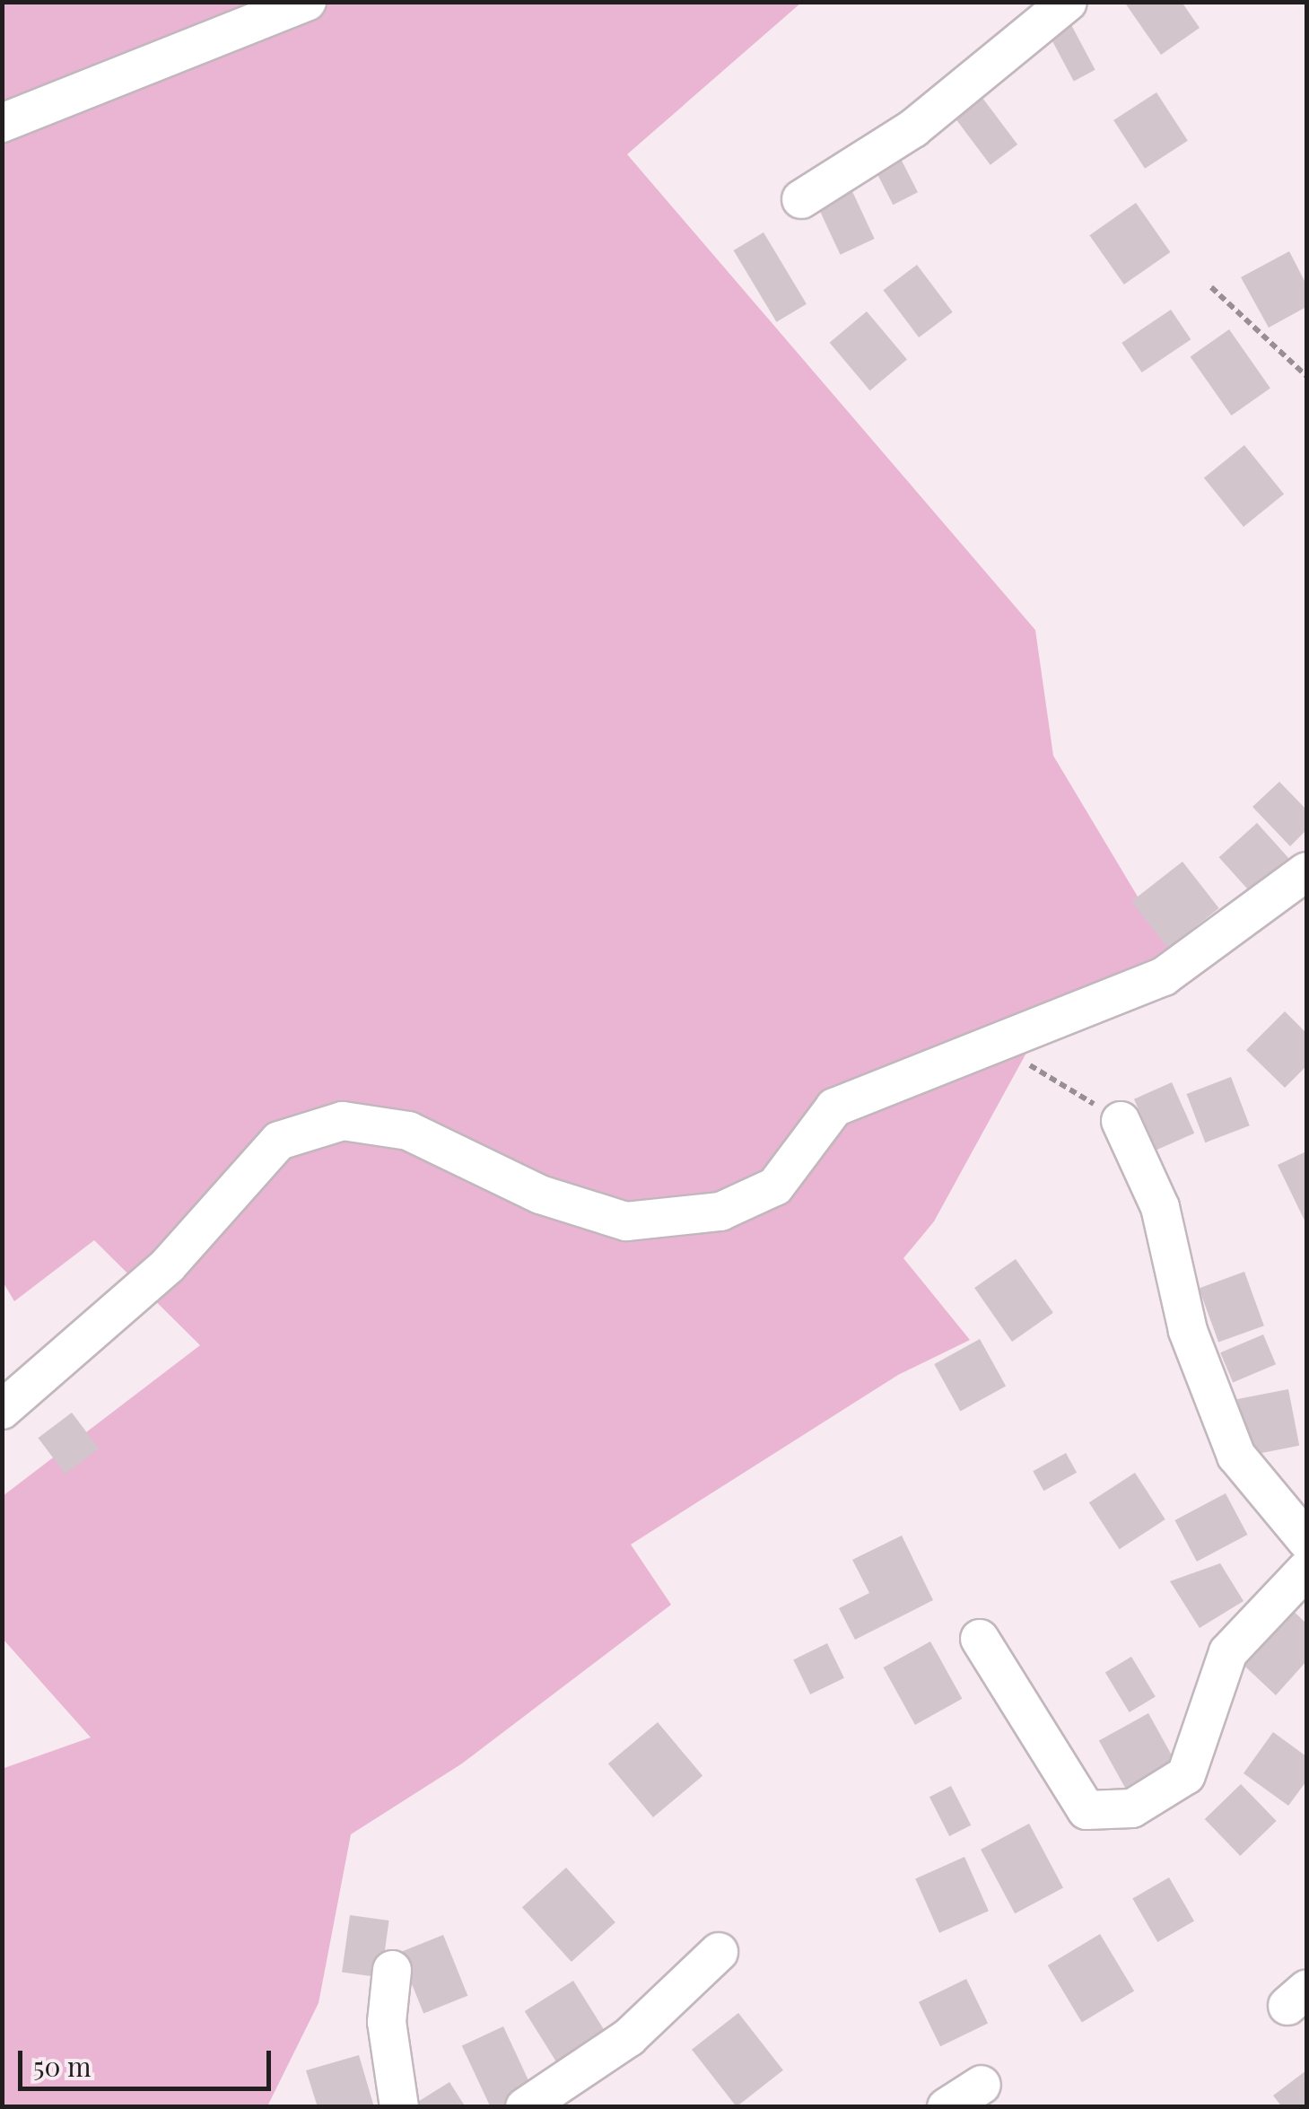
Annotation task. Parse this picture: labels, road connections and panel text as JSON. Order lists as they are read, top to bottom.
{
  "scale_bar": "50 m"
}
